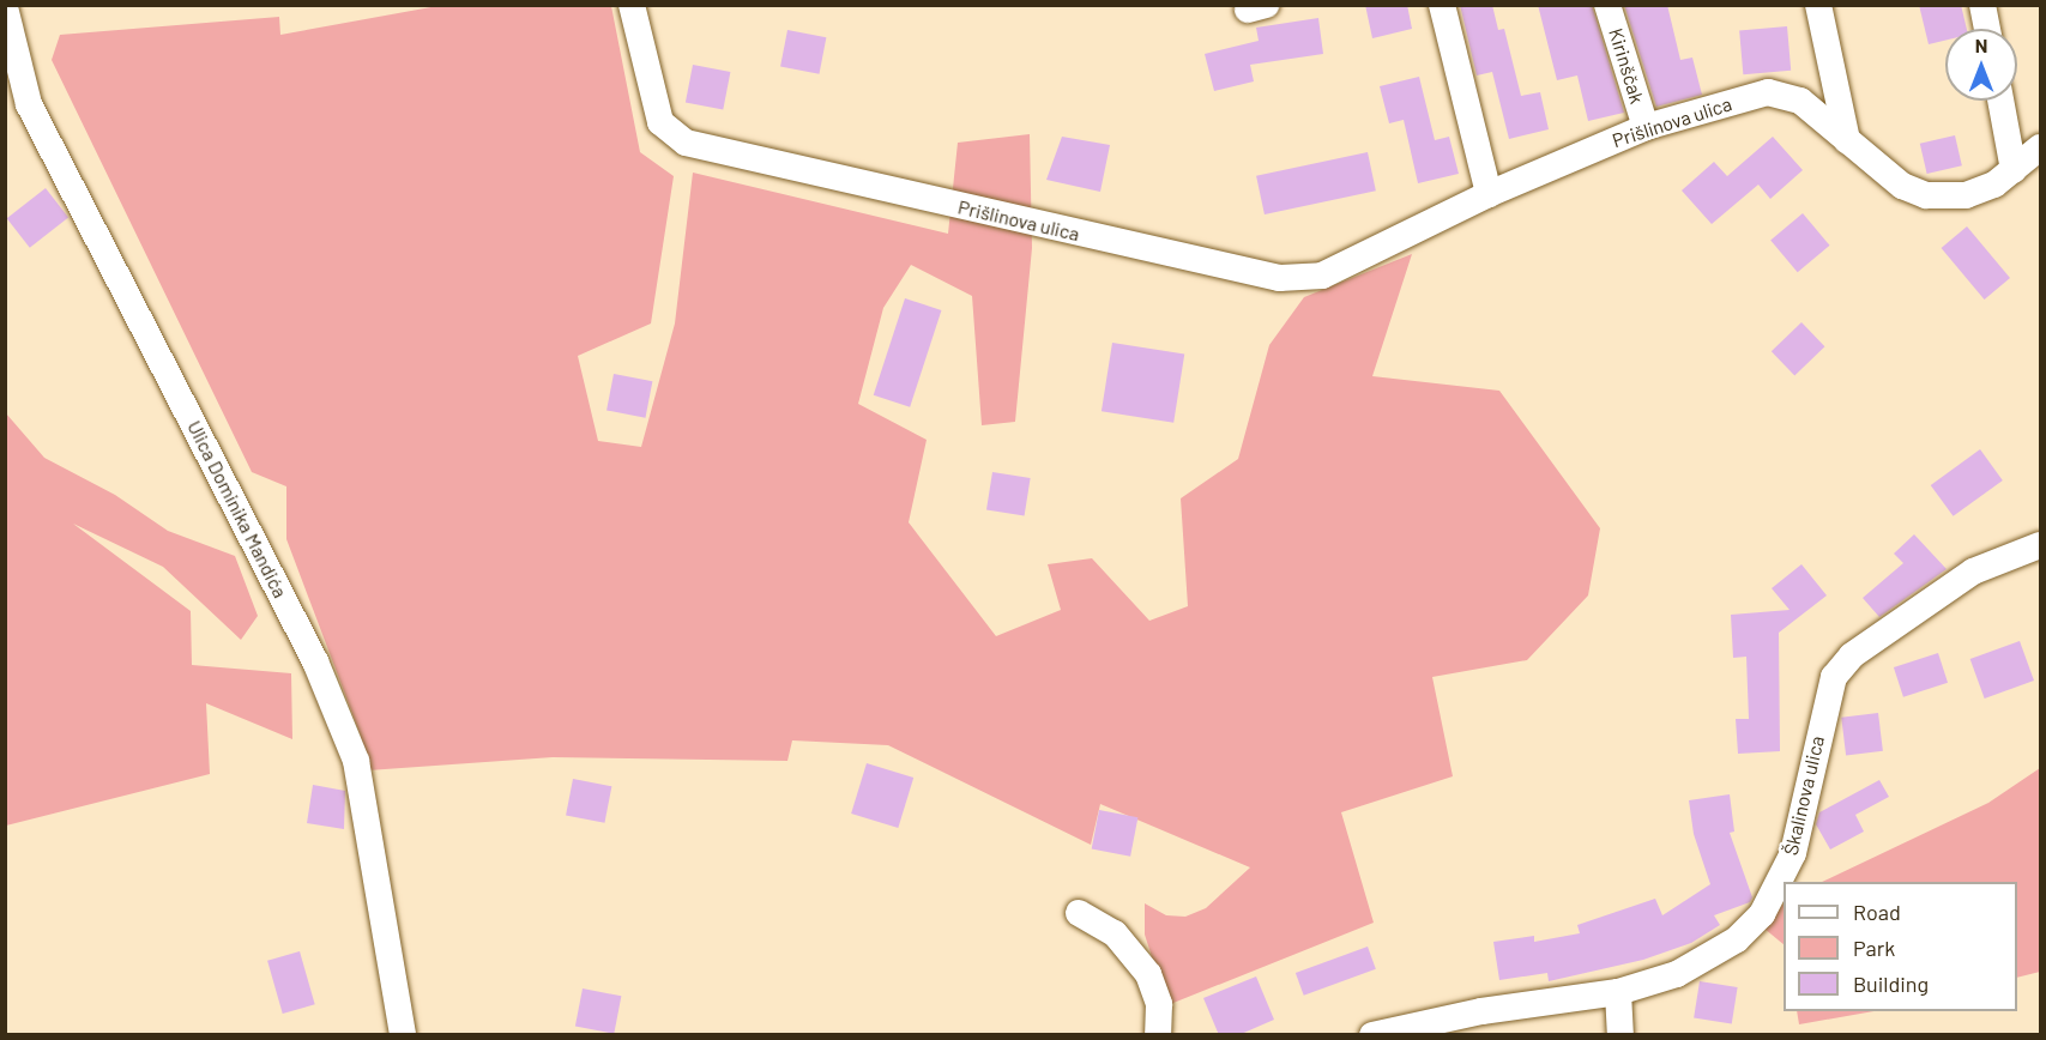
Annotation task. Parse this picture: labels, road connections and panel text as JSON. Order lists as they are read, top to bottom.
{
  "streets": {
    "street": [
      "Kirinščak",
      "Prišlinova ulica",
      "Ulica Dominika Mandića",
      "Škalinova ulica"
    ]
  },
  "crossings": [
    ["Kirinščak", "Prišlinova ulica"]
  ],
  "legend": ["Road", "Park", "Building"],
  "north": "top"
}
